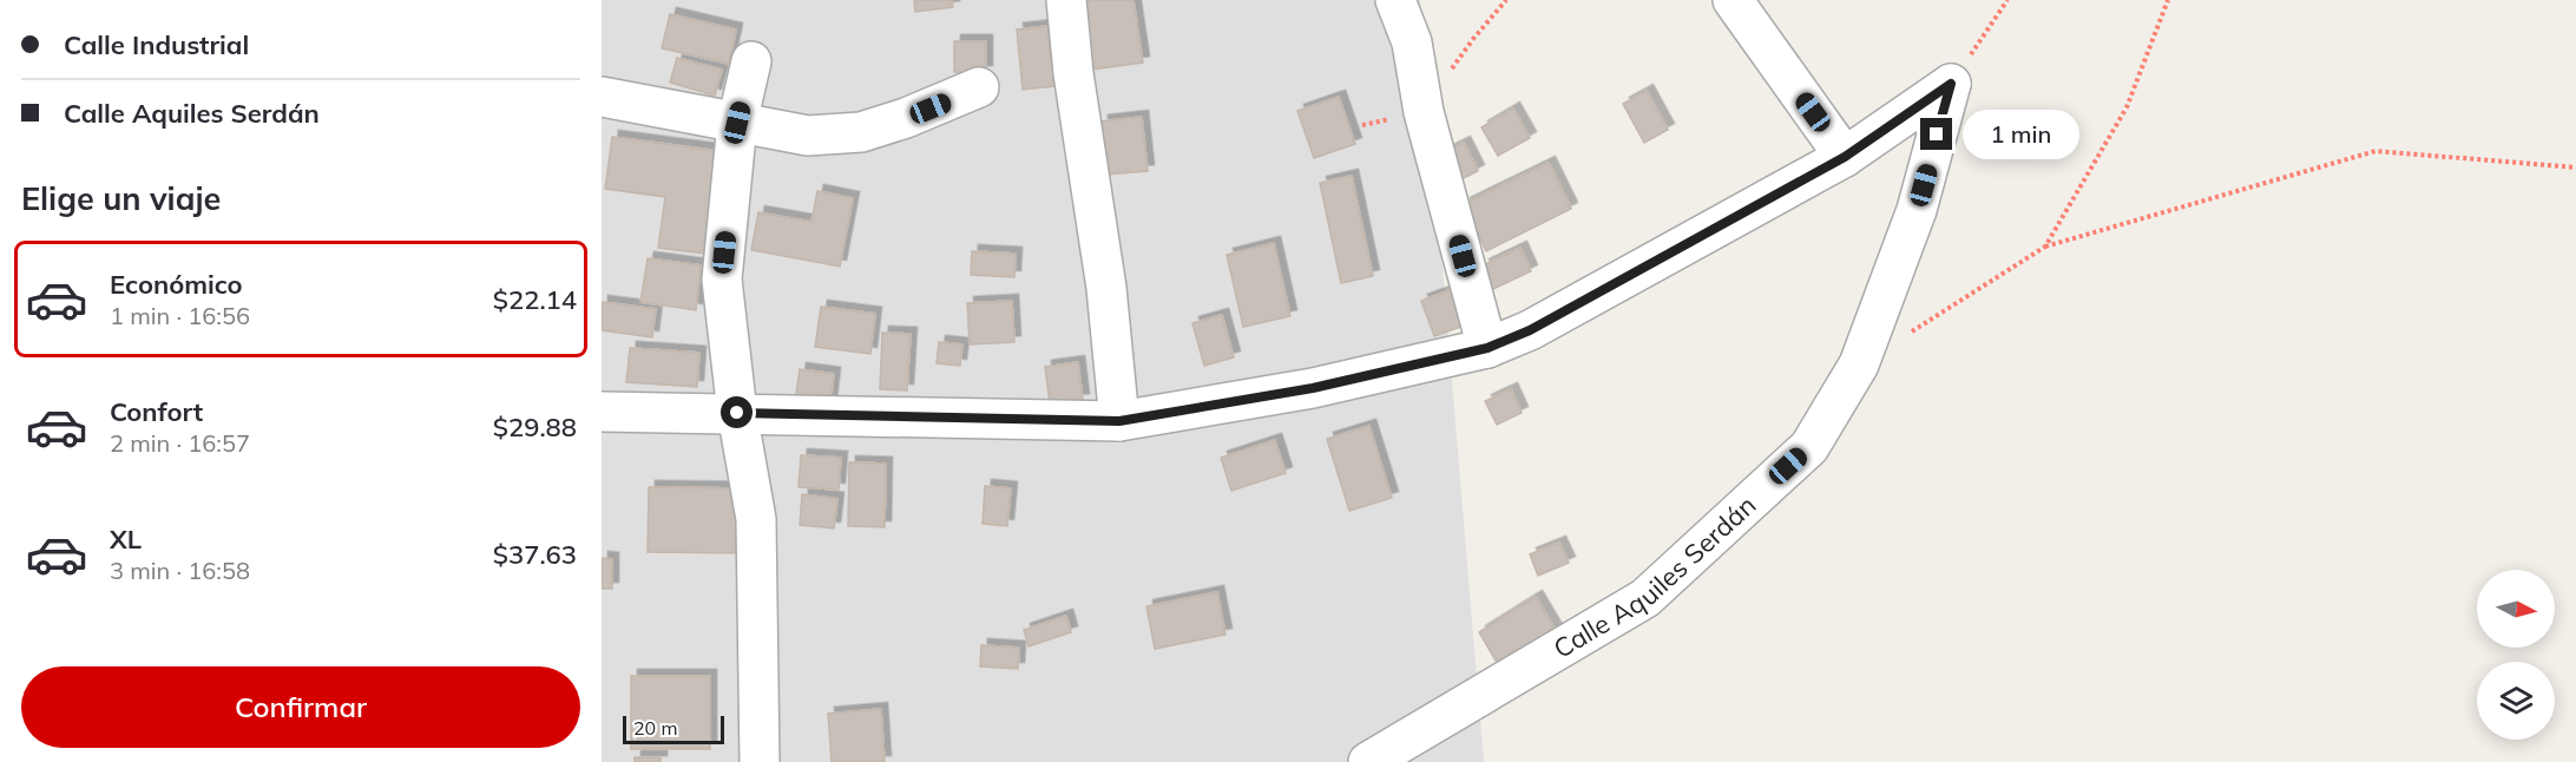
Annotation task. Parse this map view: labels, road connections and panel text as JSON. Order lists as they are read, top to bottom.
{
  "streets": {
    "street": ["Calle Aquiles Serdán"]
  },
  "scale_bar": "20 m",
  "north": "right",
  "page": {
    "banner": ["Calle Industrial", "Calle Aquiles Serdán"],
    "bubble": "1 min",
    "heading": "Elige un viaje",
    "list": [
      {
        "name": "Económico",
        "note": "1 min · 16:56",
        "value": "$22.14"
      },
      {
        "name": "Confort",
        "note": "2 min · 16:57",
        "value": "$29.88"
      },
      {
        "name": "XL",
        "note": "3 min · 16:58",
        "value": "$37.63"
      }
    ],
    "buttons": "Confirmar",
    "scale": "20 m"
  }
}
